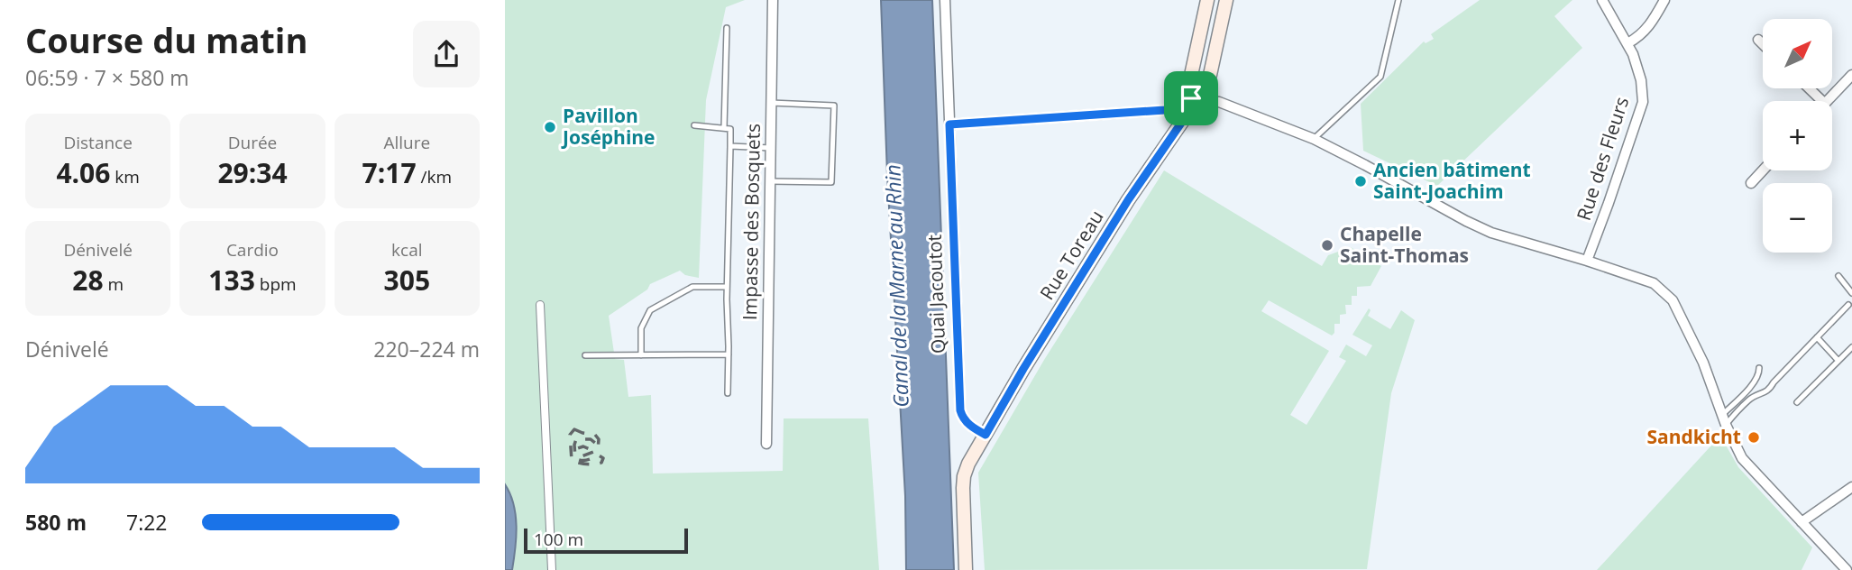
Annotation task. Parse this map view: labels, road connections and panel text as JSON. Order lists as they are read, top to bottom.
{
  "streets": {
    "main road": ["Rue Toreau"],
    "street": ["Rue des Fleurs", "Impasse des Bosquets", "Quai Jacoutot"]
  },
  "crossings": [
    ["Rue Toreau", "Quai Jacoutot"]
  ],
  "water": ["Canal de la Marne au Rhin"],
  "places": [
    "Pavillon Joséphine",
    "Ancien bâtiment Saint-Joachim",
    "Chapelle Saint-Thomas",
    "Sandkicht"
  ],
  "scale_bar": "100 m",
  "north": "top right",
  "page": {
    "heading": ["Course du matin", "06:59 · 7 × 580 m"],
    "map_buttons": ["+", "−"],
    "stats": [
      ["Distance", "4.06 km"],
      ["Durée", "29:34"],
      ["Allure", "7:17 /km"],
      ["Dénivelé", "28 m"],
      ["Cardio", "133 bpm"],
      ["kcal", "305"]
    ],
    "chart": ["Dénivelé", "220–224 m"],
    "list": [
      {
        "name": "580 m",
        "note": "7:22"
      }
    ],
    "scale": "100 m"
  }
}
